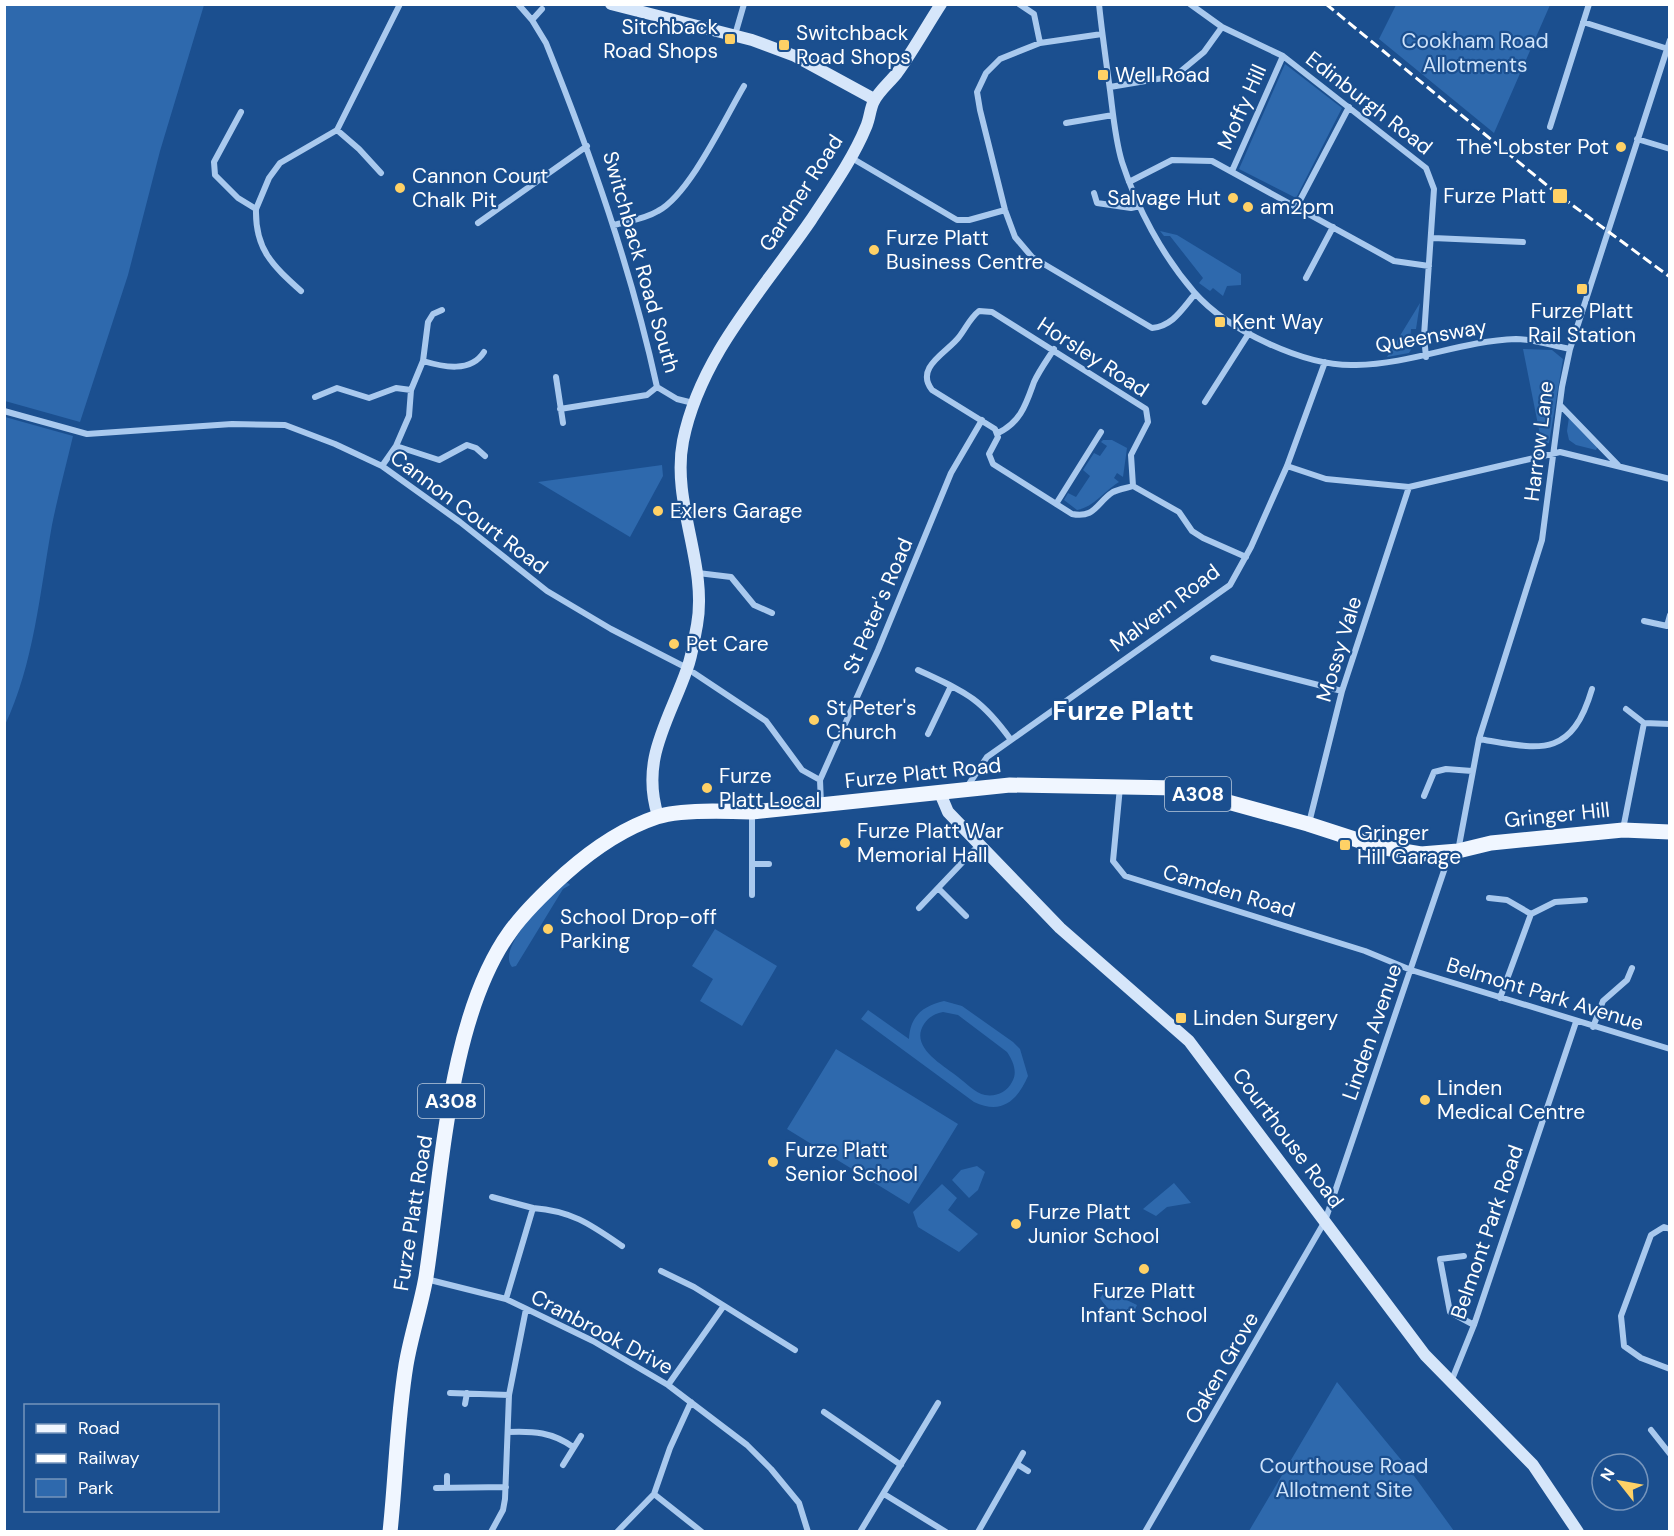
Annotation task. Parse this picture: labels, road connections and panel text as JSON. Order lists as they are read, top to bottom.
{
  "streets": {
    "main road": ["Furze Platt Road", "A308", "Gringer Hill"],
    "street": [
      "Edinburgh Road",
      "Moffy Hill",
      "Gardner Road",
      "Switchback Road South",
      "Queensway",
      "Horsley Road",
      "Harrow Lane",
      "Cannon Court Road",
      "St Peter's Road",
      "Malvern Road",
      "Mossy Vale",
      "Camden Road",
      "Belmont Park Avenue",
      "Linden Avenue",
      "Courthouse Road",
      "Belmont Park Road",
      "Cranbrook Drive",
      "Oaken Grove"
    ]
  },
  "crossings": [
    ["Edinburgh Road", "Moffy Hill"],
    ["Edinburgh Road", "Queensway"],
    ["Gardner Road", "Switchback Road South"],
    ["Queensway", "Harrow Lane"],
    ["Queensway", "Malvern Road"],
    ["Horsley Road", "St Peter's Road"],
    ["Harrow Lane", "Furze Platt Road"],
    ["Harrow Lane", "Gringer Hill"],
    ["Harrow Lane", "Linden Avenue"],
    ["Cannon Court Road", "St Peter's Road"],
    ["St Peter's Road", "Furze Platt Road"],
    ["Malvern Road", "Furze Platt Road"],
    ["Mossy Vale", "Furze Platt Road"],
    ["Furze Platt Road", "Gringer Hill"],
    ["Furze Platt Road", "Camden Road"],
    ["Furze Platt Road", "Linden Avenue"],
    ["Furze Platt Road", "Courthouse Road"],
    ["Furze Platt Road", "Cranbrook Drive"],
    ["Gringer Hill", "Linden Avenue"],
    ["Camden Road", "Belmont Park Avenue"],
    ["Camden Road", "Linden Avenue"],
    ["Belmont Park Avenue", "Linden Avenue"],
    ["Belmont Park Avenue", "Belmont Park Road"],
    ["Linden Avenue", "Courthouse Road"],
    ["Linden Avenue", "Oaken Grove"],
    ["Courthouse Road", "Belmont Park Road"],
    ["Courthouse Road", "Oaken Grove"]
  ],
  "districts": ["Furze Platt"],
  "parks": ["Cookham Road Allotments", "Courthouse Road Allotment Site"],
  "places": {
    "transit": [
      "Sitchback Road Shops",
      "Switchback Road Shops",
      "Well Road",
      "Furze Platt",
      "Furze Platt Rail Station",
      "Kent Way",
      "Gringer Hill Garage",
      "Linden Surgery"
    ],
    "other": [
      "The Lobster Pot",
      "Cannon Court Chalk Pit",
      "Salvage Hut",
      "am2pm",
      "Furze Platt Business Centre",
      "Exlers Garage",
      "Pet Care",
      "St Peter's Church",
      "Furze Platt Local",
      "Furze Platt War Memorial Hall",
      "School Drop-off Parking",
      "Linden Medical Centre",
      "Furze Platt Senior School",
      "Furze Platt Junior School",
      "Furze Platt Infant School"
    ]
  },
  "legend": ["Road", "Railway", "Park"],
  "north": "top left"
}
